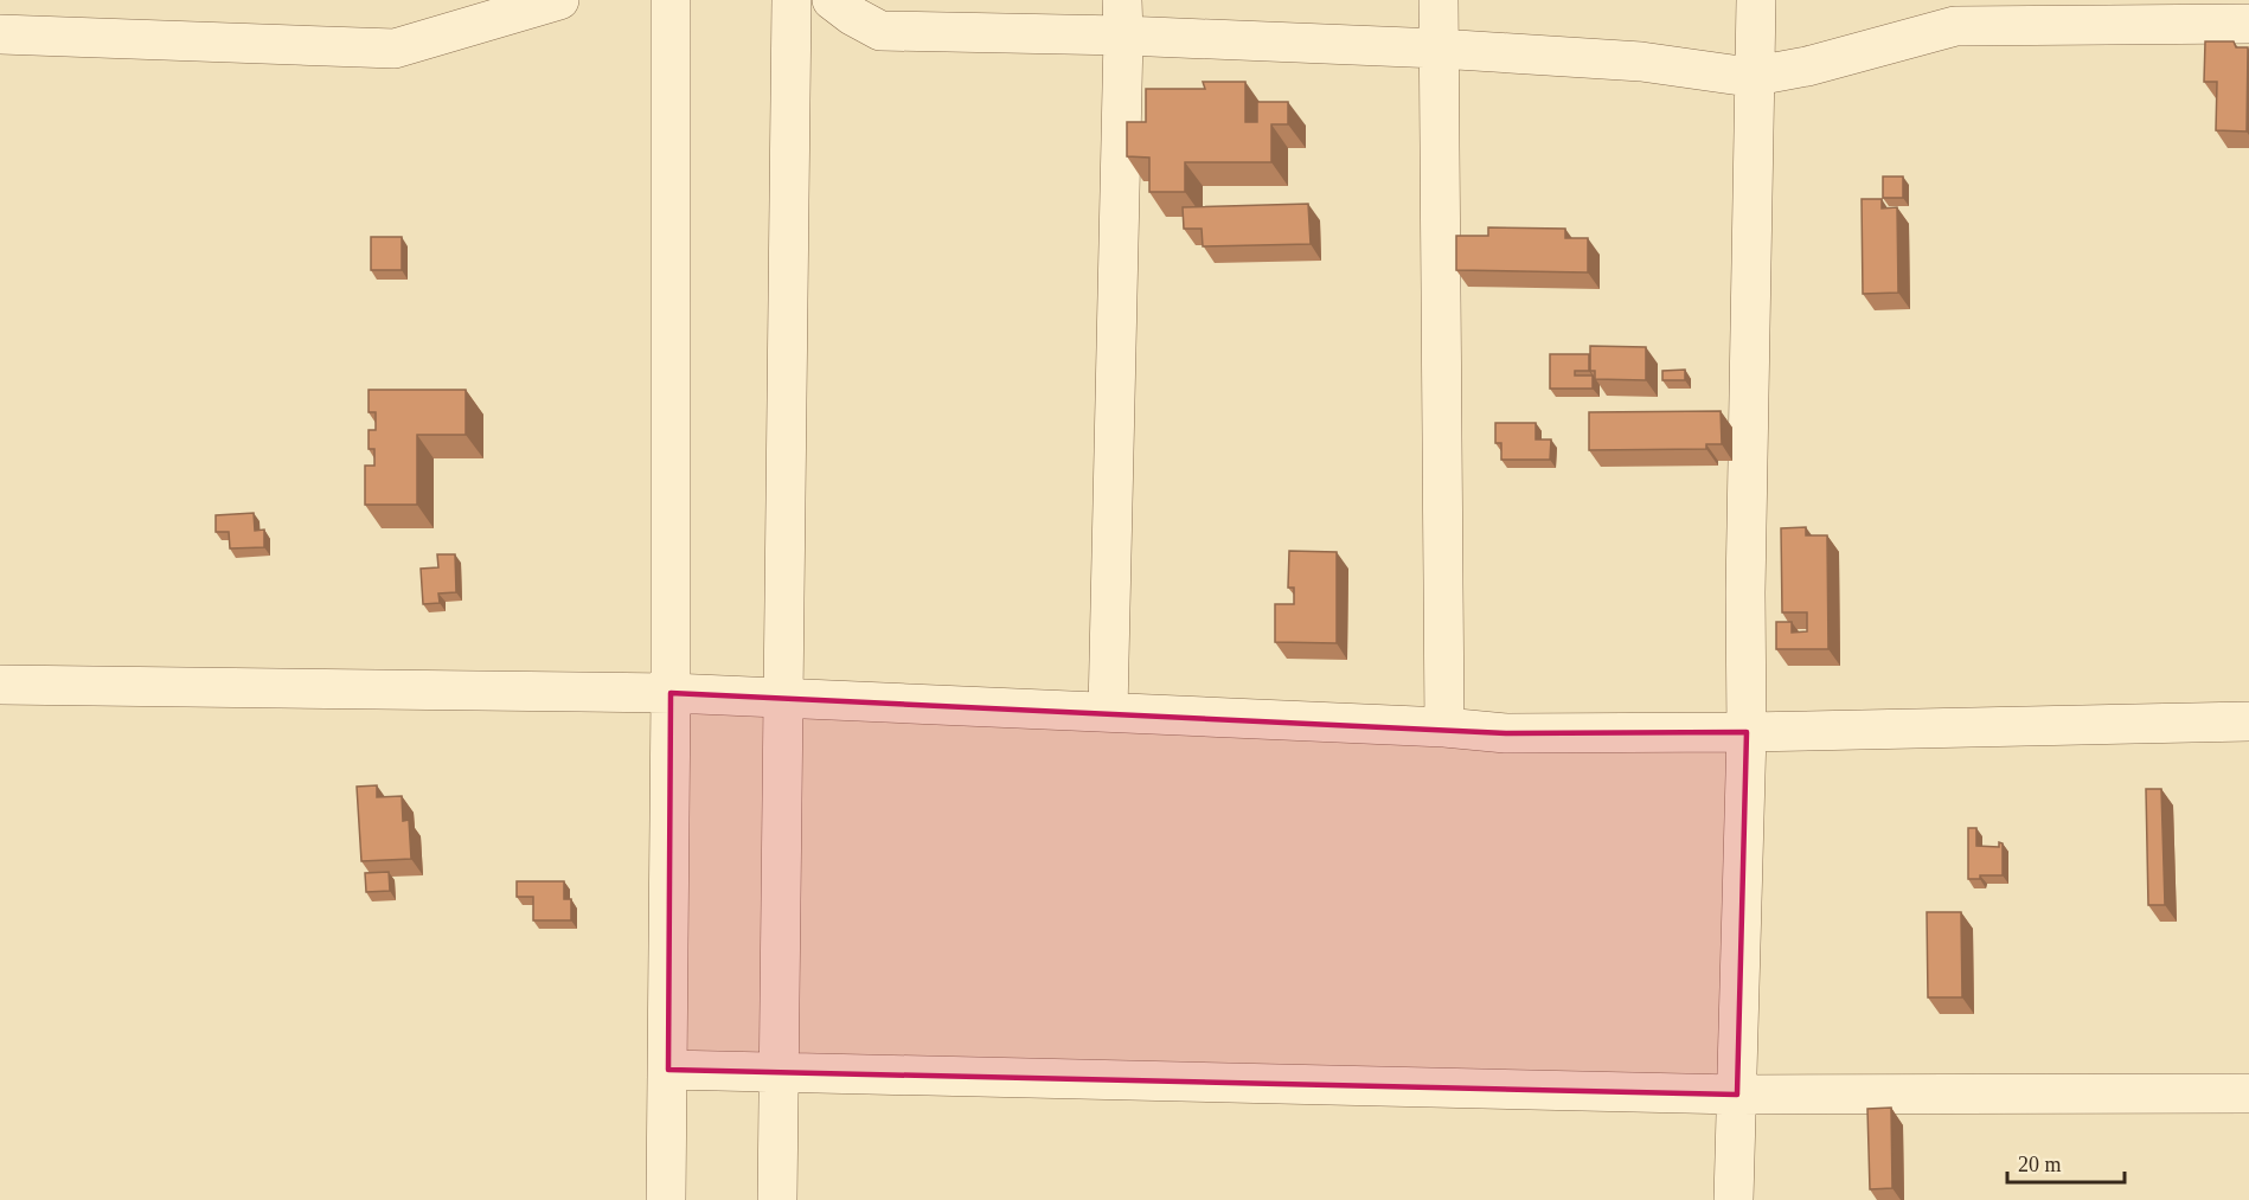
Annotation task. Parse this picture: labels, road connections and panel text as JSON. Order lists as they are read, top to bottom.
{
  "scale_bar": "20 m"
}
